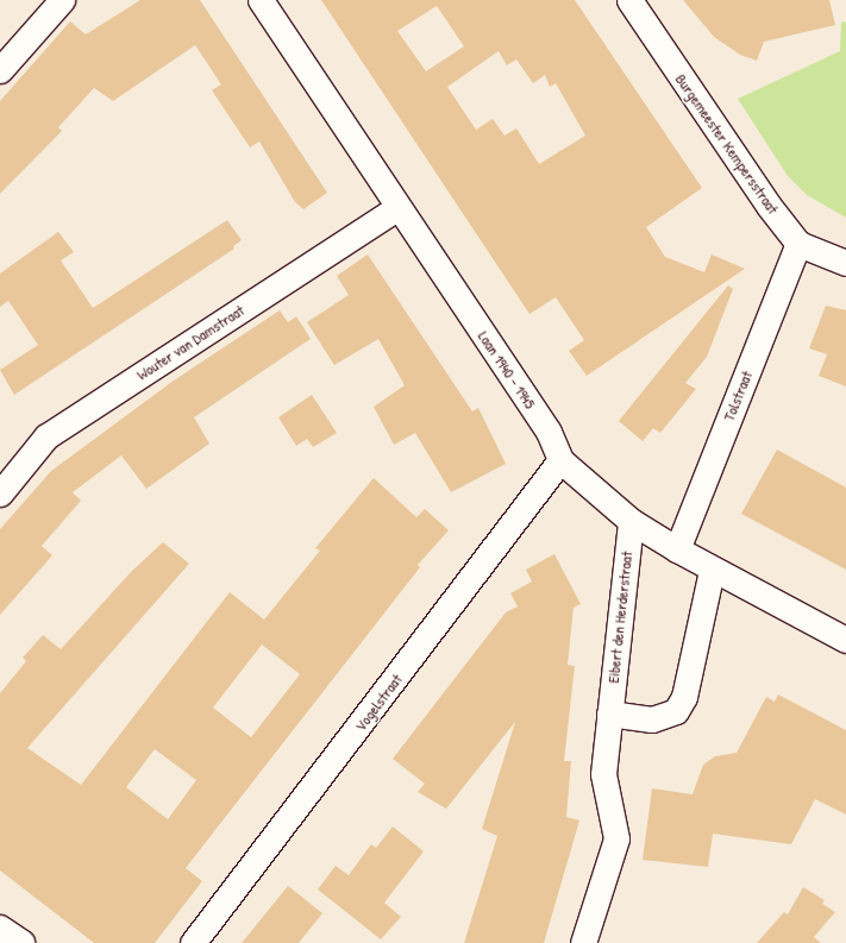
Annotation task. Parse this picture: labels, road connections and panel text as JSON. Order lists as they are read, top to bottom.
{
  "streets": {
    "street": [
      "Burgemeester Kempersstraat",
      "Wouter van Damstraat",
      "Laan 1940 - 1945",
      "Tolstraat",
      "Eibert den Herderstraat",
      "Vogelstraat"
    ]
  },
  "crossings": [
    ["Burgemeester Kempersstraat", "Tolstraat"],
    ["Wouter van Damstraat", "Laan 1940 - 1945"],
    ["Laan 1940 - 1945", "Tolstraat"],
    ["Laan 1940 - 1945", "Eibert den Herderstraat"],
    ["Laan 1940 - 1945", "Vogelstraat"]
  ]
}
